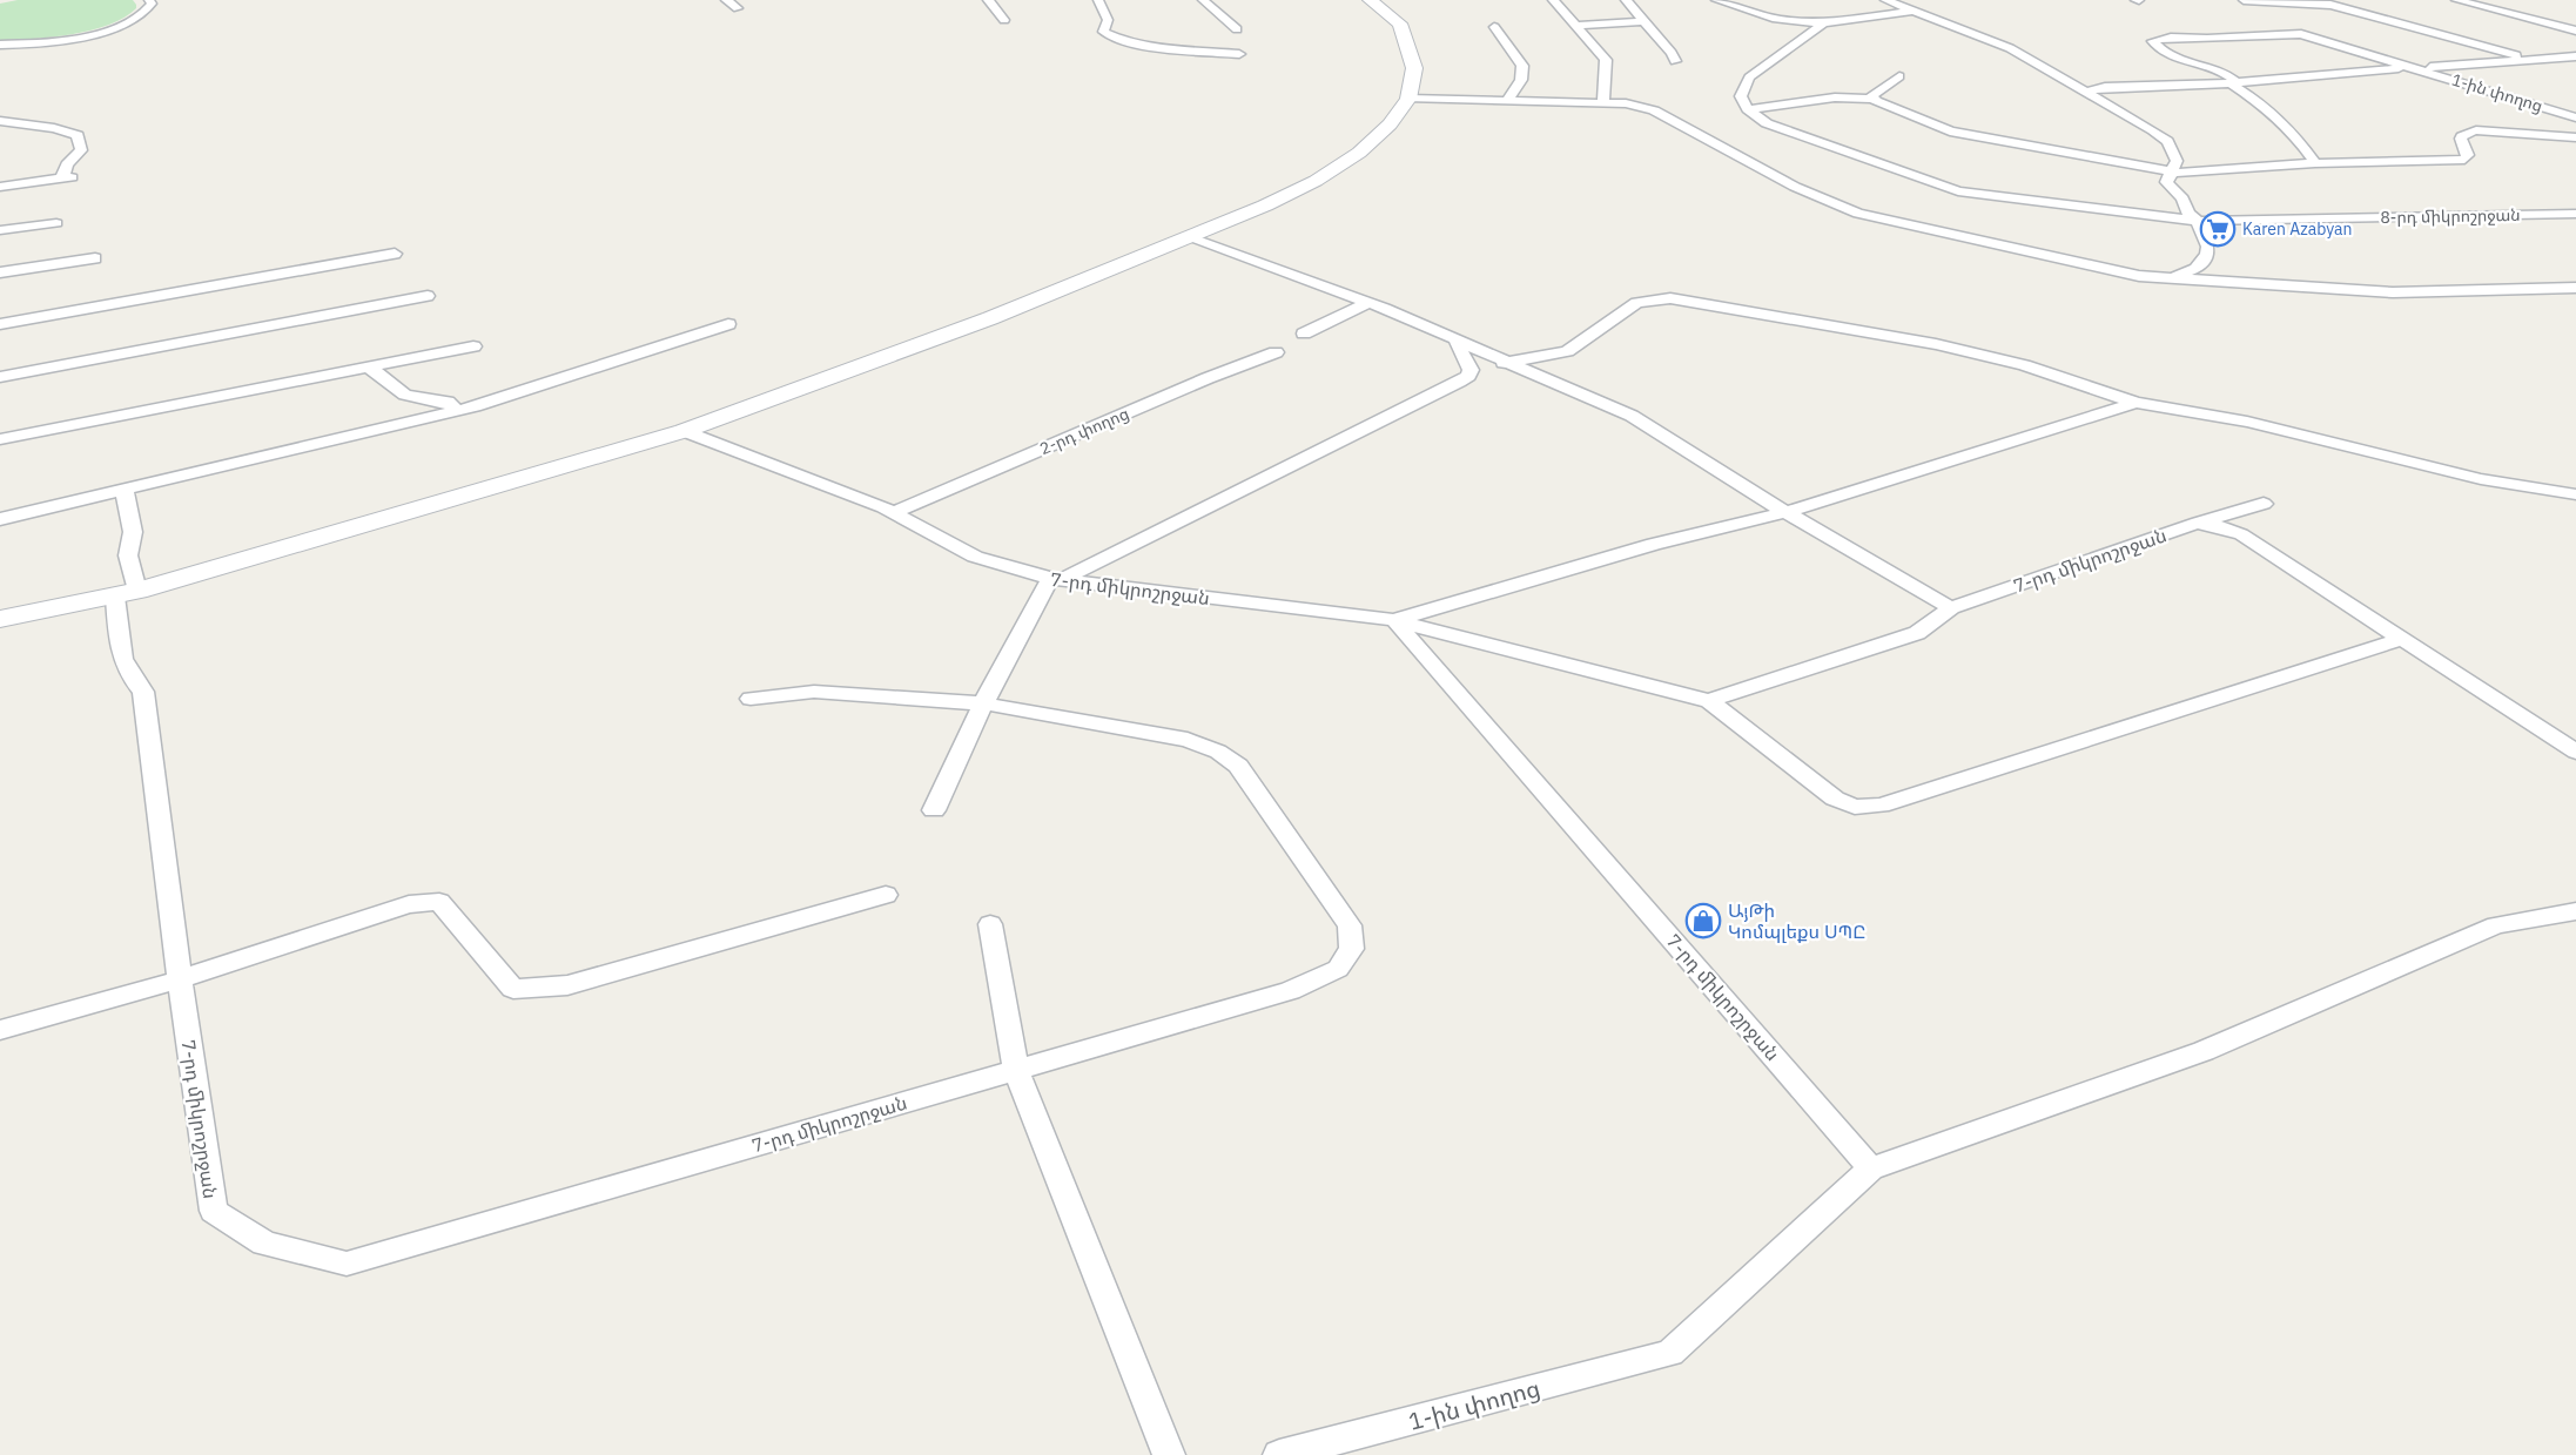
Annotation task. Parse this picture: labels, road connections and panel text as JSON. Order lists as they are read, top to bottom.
{
  "streets": {
    "street": [
      "1-ին փողոց",
      "8-րդ միկրոշրջան",
      "2-րդ փողոց",
      "7-րդ միկրոշրջան"
    ]
  },
  "crossings": [
    ["1-ին փողոց", "7-րդ միկրոշրջան"],
    ["2-րդ փողոց", "7-րդ միկրոշրջան"]
  ],
  "places": {
    "supermarket": ["Karen Azabyan"],
    "shop": ["ԱյԹի Կոմպլեքս ՍՊԸ"]
  }
}
